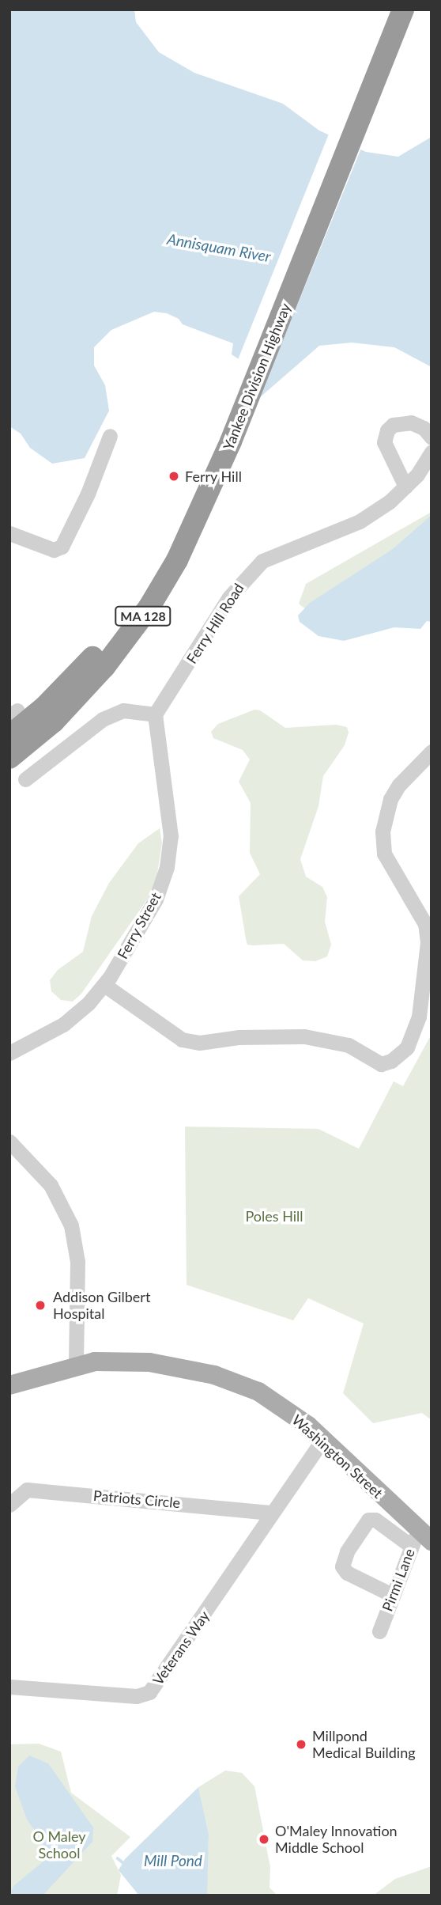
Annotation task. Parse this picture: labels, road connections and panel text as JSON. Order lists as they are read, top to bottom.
{
  "streets": {
    "highway": ["Yankee Division Highway", "MA 128"],
    "main road": ["Washington Street"],
    "street": [
      "Ferry Hill Road",
      "Ferry Street",
      "Patriots Circle",
      "Pirmi Lane",
      "Veterans Way"
    ]
  },
  "crossings": [
    ["Ferry Hill Road", "Ferry Street"],
    ["Washington Street", "Pirmi Lane"],
    ["Washington Street", "Veterans Way"],
    ["Patriots Circle", "Veterans Way"]
  ],
  "water": ["Annisquam River", "Mill Pond"],
  "parks": ["Poles Hill", "O Maley School"],
  "places": [
    "Ferry Hill",
    "Addison Gilbert Hospital",
    "Millpond Medical Building",
    "O'Maley Innovation Middle School"
  ]
}
